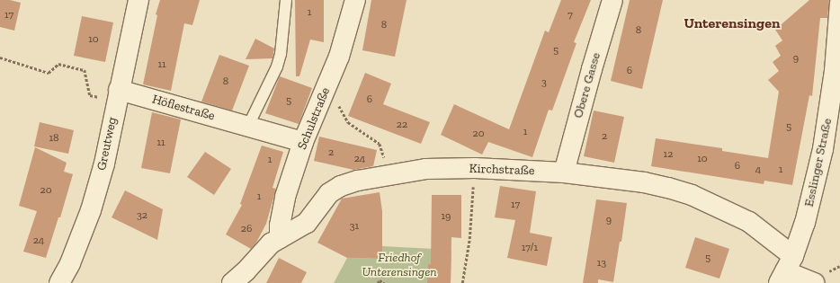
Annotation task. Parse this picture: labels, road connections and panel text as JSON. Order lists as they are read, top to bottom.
{
  "streets": {
    "street": [
      "Obere Gasse",
      "Höflestraße",
      "Schulstraße",
      "Greutweg",
      "Esslinger Straße",
      "Kirchstraße"
    ]
  },
  "crossings": [
    ["Obere Gasse", "Kirchstraße"],
    ["Höflestraße", "Schulstraße"],
    ["Höflestraße", "Greutweg"],
    ["Schulstraße", "Kirchstraße"],
    ["Esslinger Straße", "Kirchstraße"]
  ],
  "districts": ["Unterensingen"],
  "parks": ["Friedhof Unterensingen"],
  "house_numbers": [
    "1",
    "17",
    "7",
    "8",
    "8",
    "10",
    "5",
    "9",
    "11",
    "6",
    "8",
    "3",
    "6",
    "5",
    "22",
    "5",
    "1",
    "20",
    "2",
    "18",
    "11",
    "2",
    "12",
    "24",
    "10",
    "1",
    "6",
    "4",
    "1",
    "20",
    "1",
    "17",
    "32",
    "19",
    "9",
    "31",
    "26",
    "24",
    "17/1",
    "5",
    "13"
  ]
}
